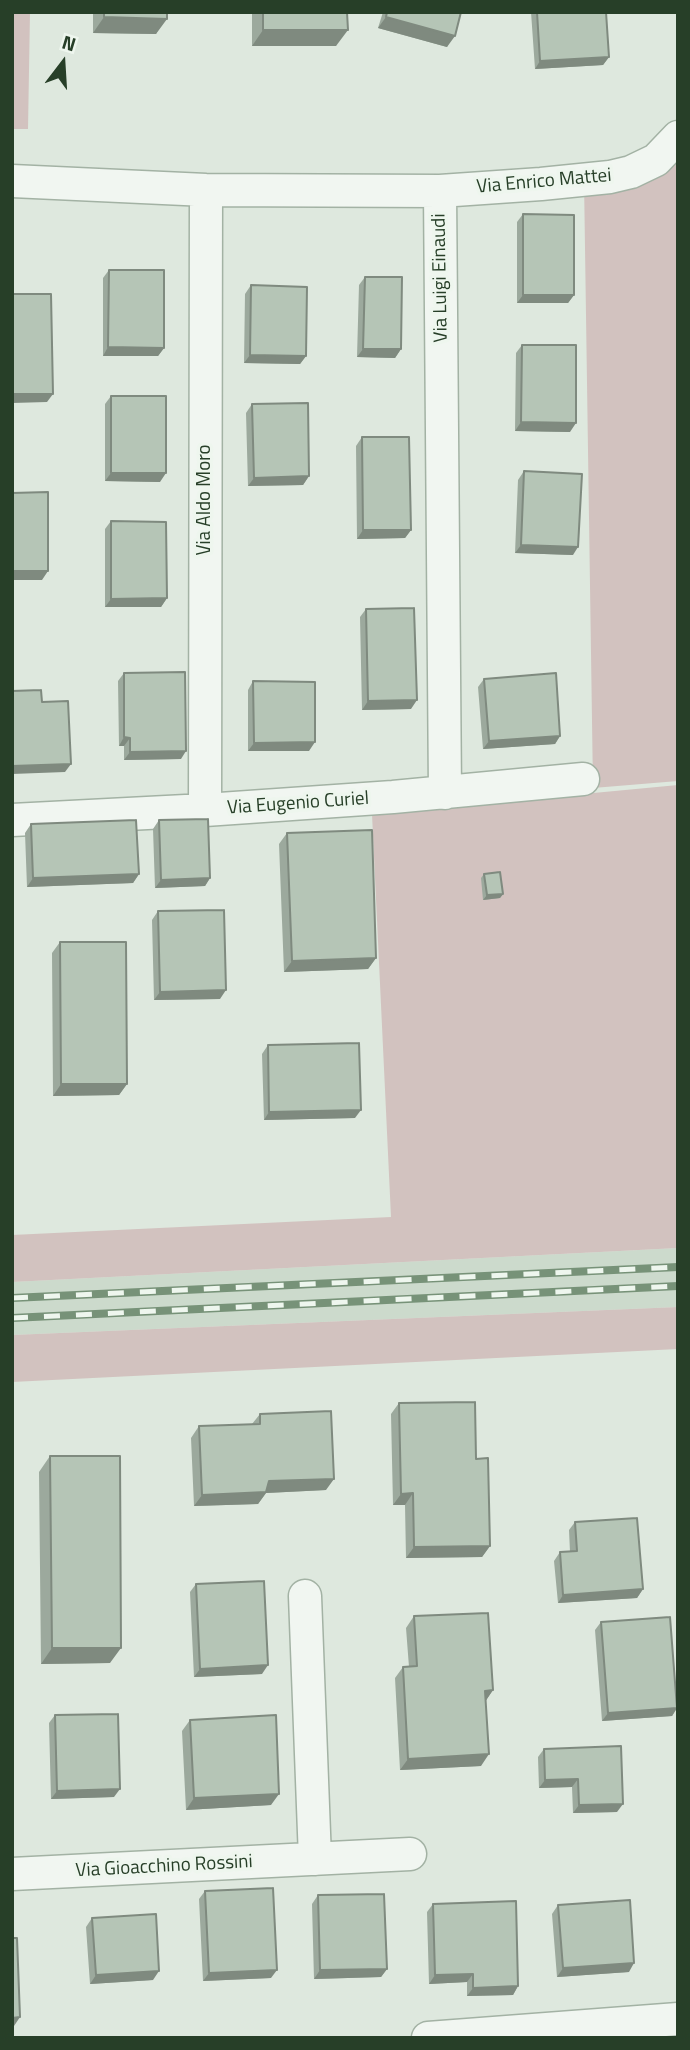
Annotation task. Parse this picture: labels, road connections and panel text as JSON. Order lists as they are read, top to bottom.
{
  "streets": {
    "street": [
      "Via Enrico Mattei",
      "Via Luigi Einaudi",
      "Via Aldo Moro",
      "Via Eugenio Curiel",
      "Via Gioacchino Rossini"
    ]
  },
  "crossings": [
    ["Via Enrico Mattei", "Via Luigi Einaudi"],
    ["Via Luigi Einaudi", "Via Aldo Moro"],
    ["Via Luigi Einaudi", "Via Eugenio Curiel"],
    ["Via Aldo Moro", "Via Eugenio Curiel"]
  ],
  "north": "top"
}
